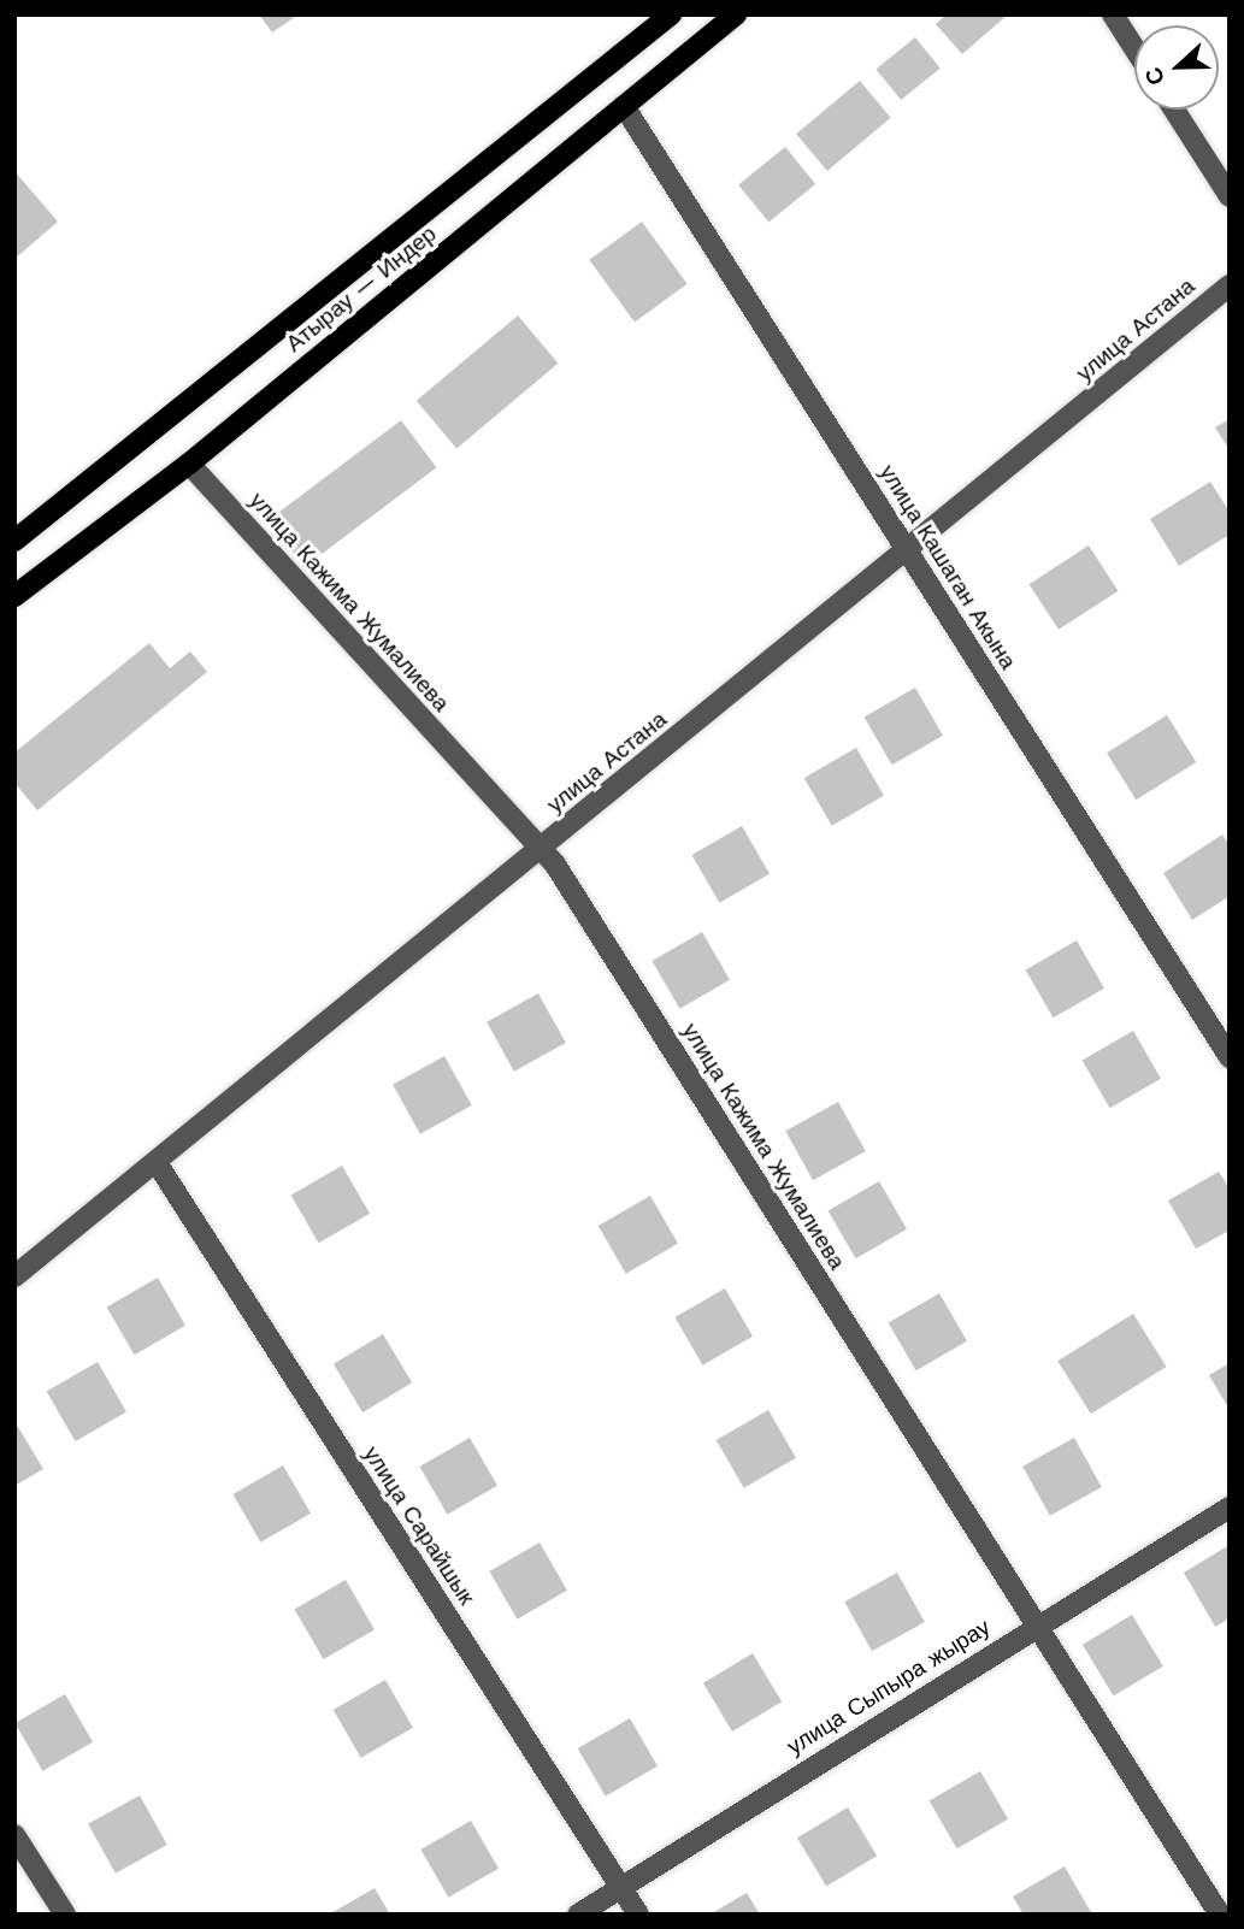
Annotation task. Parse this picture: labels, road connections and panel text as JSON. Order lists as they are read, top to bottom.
{
  "streets": {
    "main road": ["Атырау — Индер"],
    "street": [
      "улица Астана",
      "улица Кашаган Акына",
      "улица Кажима Жумалиева",
      "улица Сарайшык",
      "улица Сыпыра жырау"
    ]
  },
  "crossings": [
    ["Атырау — Индер", "улица Кашаган Акына"],
    ["Атырау — Индер", "улица Кажима Жумалиева"],
    ["улица Астана", "улица Кашаган Акына"],
    ["улица Астана", "улица Кажима Жумалиева"],
    ["улица Астана", "улица Сарайшык"],
    ["улица Кажима Жумалиева", "улица Сыпыра жырау"],
    ["улица Сарайшык", "улица Сыпыра жырау"]
  ],
  "north": "left"
}
